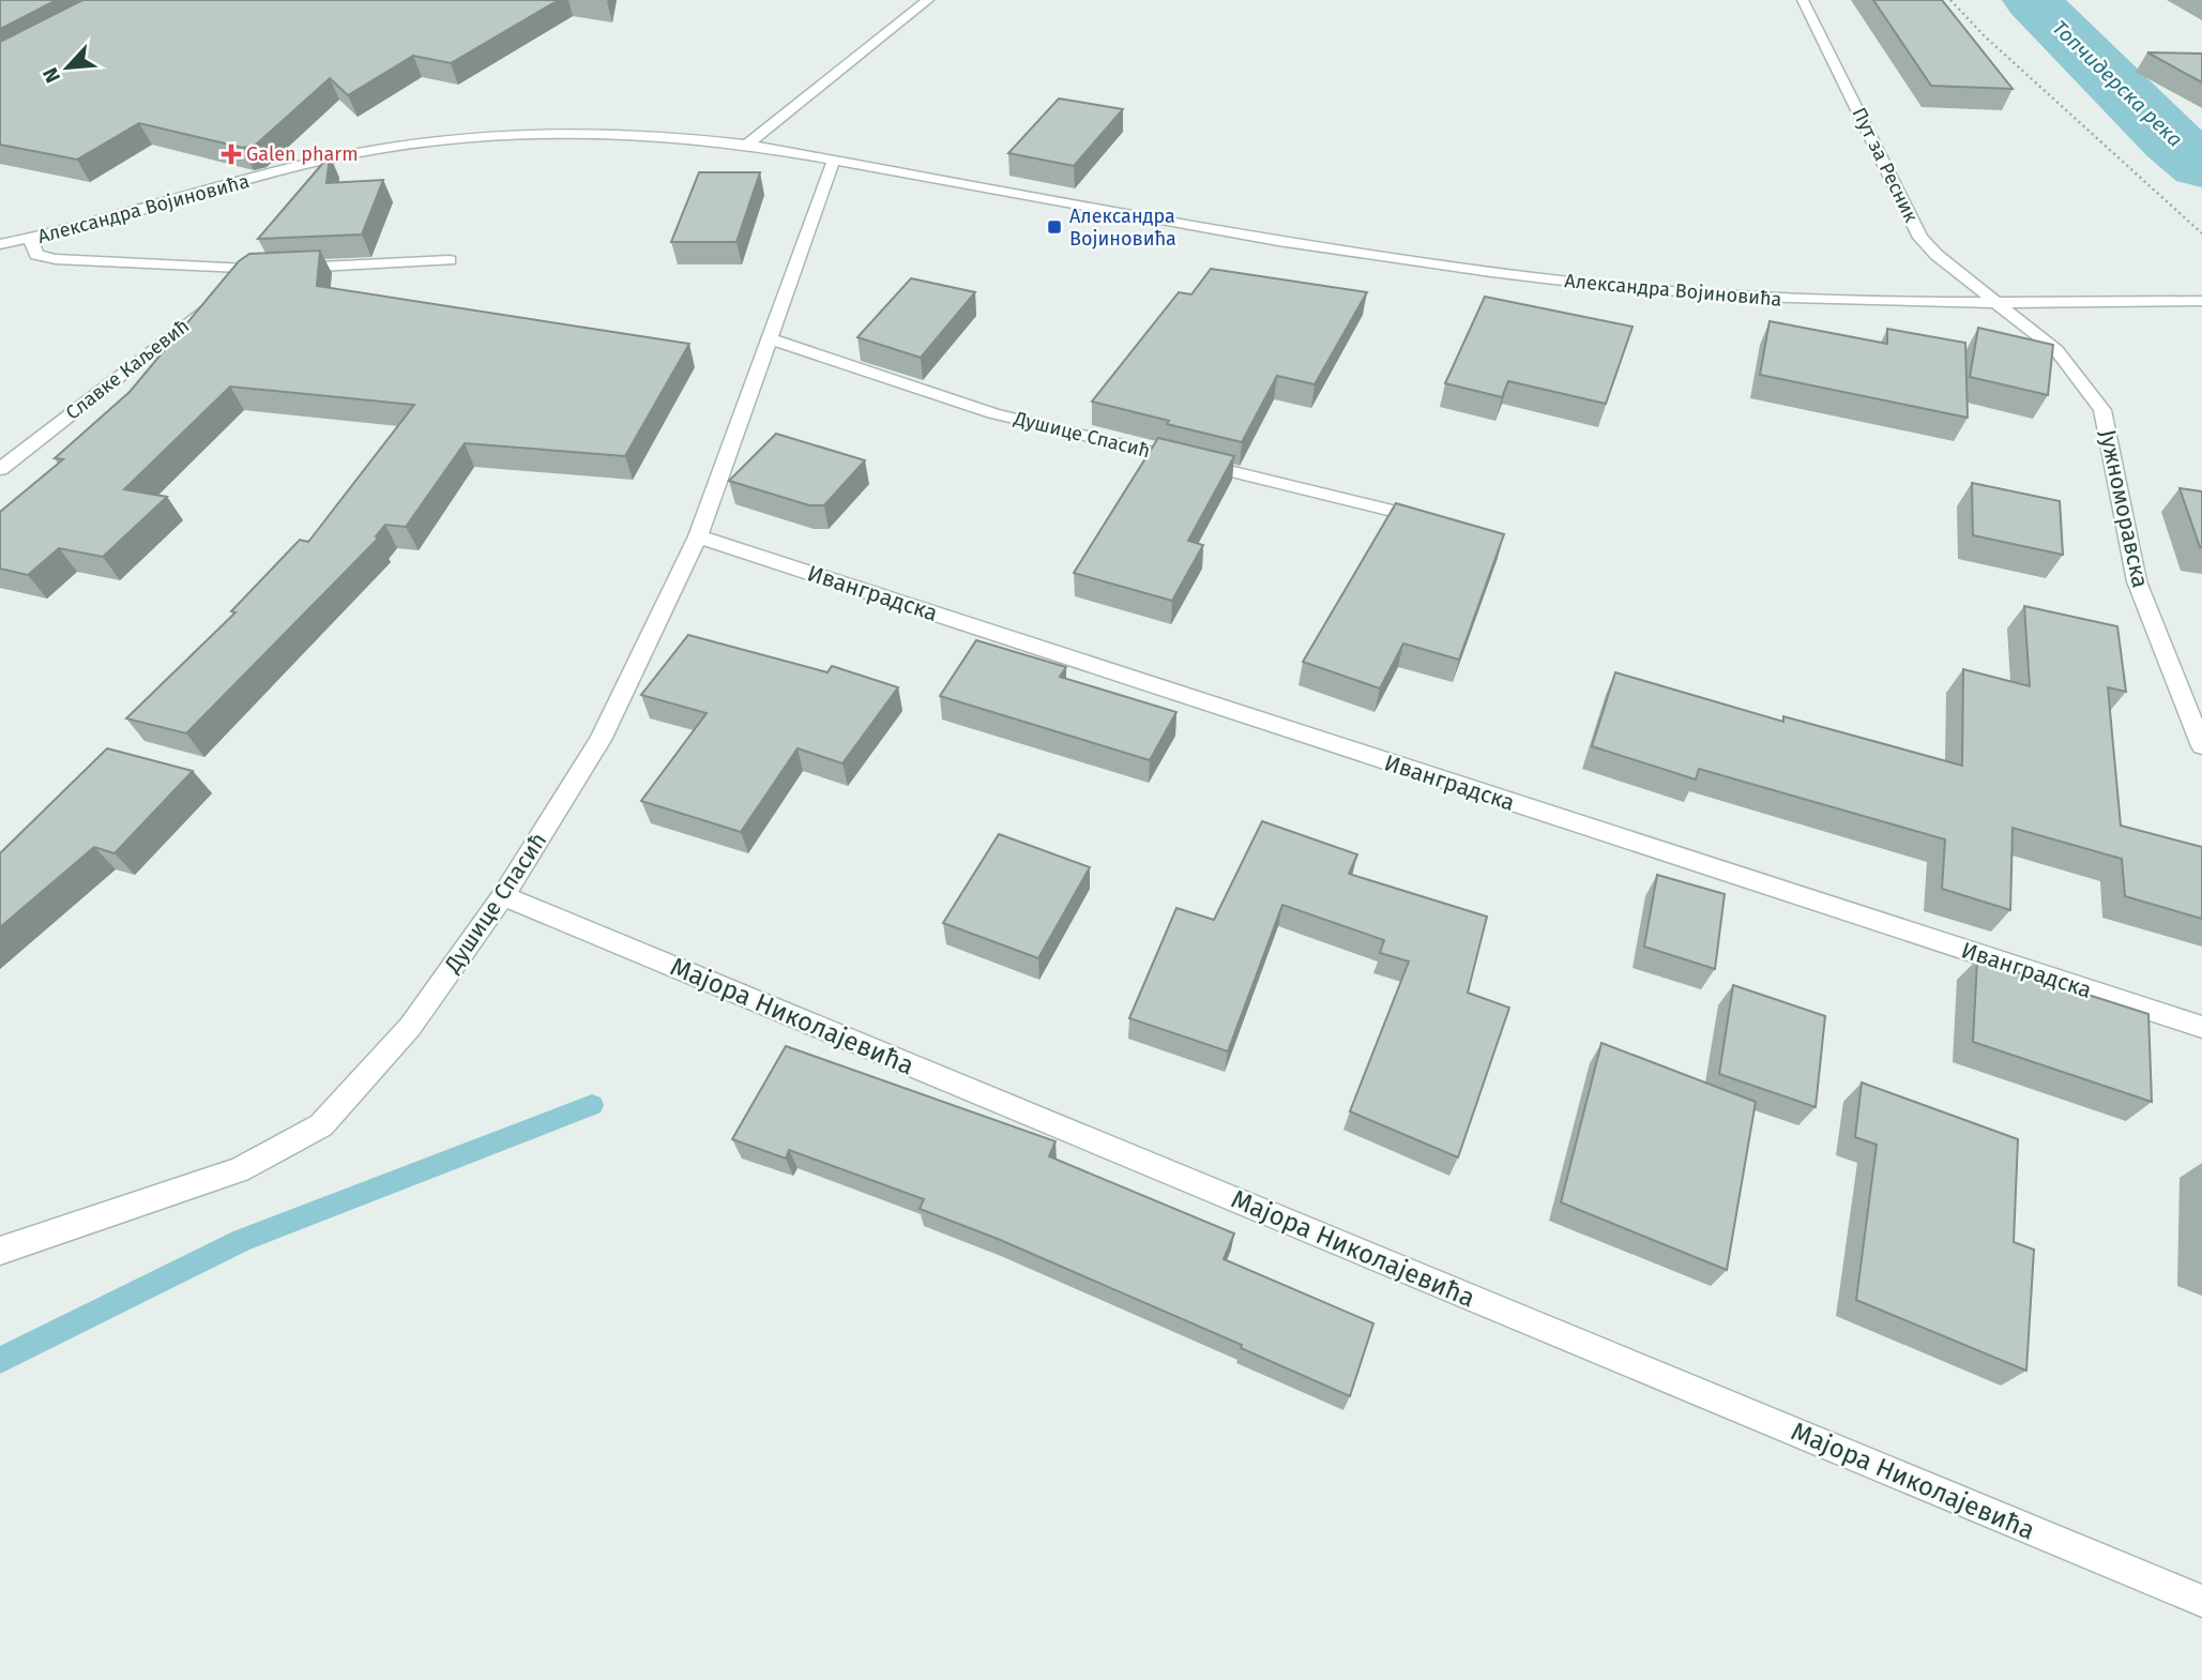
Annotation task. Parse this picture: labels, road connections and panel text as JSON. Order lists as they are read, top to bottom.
{
  "streets": {
    "street": [
      "Пут за Ресник",
      "Александра Војиновића",
      "Славке Каљевић",
      "Душице Спасић",
      "Јужноморавска",
      "Иванградска",
      "Мајора Николајевића"
    ]
  },
  "crossings": [
    ["Пут за Ресник", "Александра Војиновића"],
    ["Пут за Ресник", "Јужноморавска"],
    ["Александра Војиновића", "Душице Спасић"],
    ["Александра Војиновића", "Јужноморавска"],
    ["Душице Спасић", "Иванградска"],
    ["Душице Спасић", "Мајора Николајевића"]
  ],
  "water": ["Топчидерска река"],
  "places": {
    "health": ["Galen pharm"],
    "transit": ["Александра Војиновића"]
  },
  "north": "bottom left"
}
